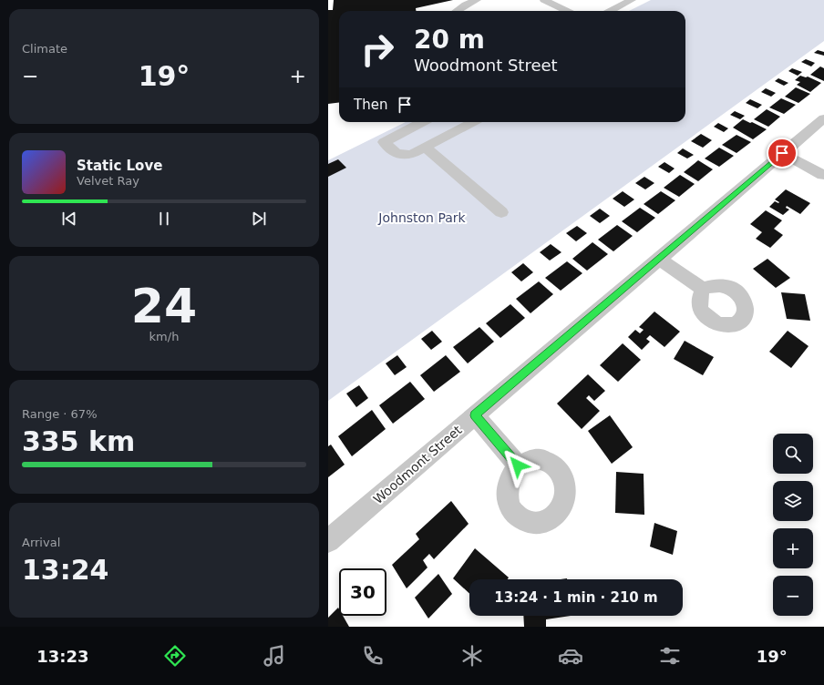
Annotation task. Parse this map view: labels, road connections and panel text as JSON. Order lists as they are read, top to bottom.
{
  "streets": {
    "street": ["Woodmont Street"]
  },
  "parks": ["Johnston Park"],
  "page": {
    "tile": [
      "Climate",
      ["24", "km/h"],
      ["Range · 67%", "335 km"],
      ["Arrival", "13:24"]
    ],
    "turn": ["20 m", "Woodmont Street"],
    "heat": ["−", "19°", "+"],
    "then": "Then",
    "song": ["Static Love", "Velvet Ray"],
    "map_buttons": ["+", "−"],
    "limit": "30",
    "trip": "13:24 · 1 min · 210 m",
    "tabs": ["13:23", "19°"]
  }
}
